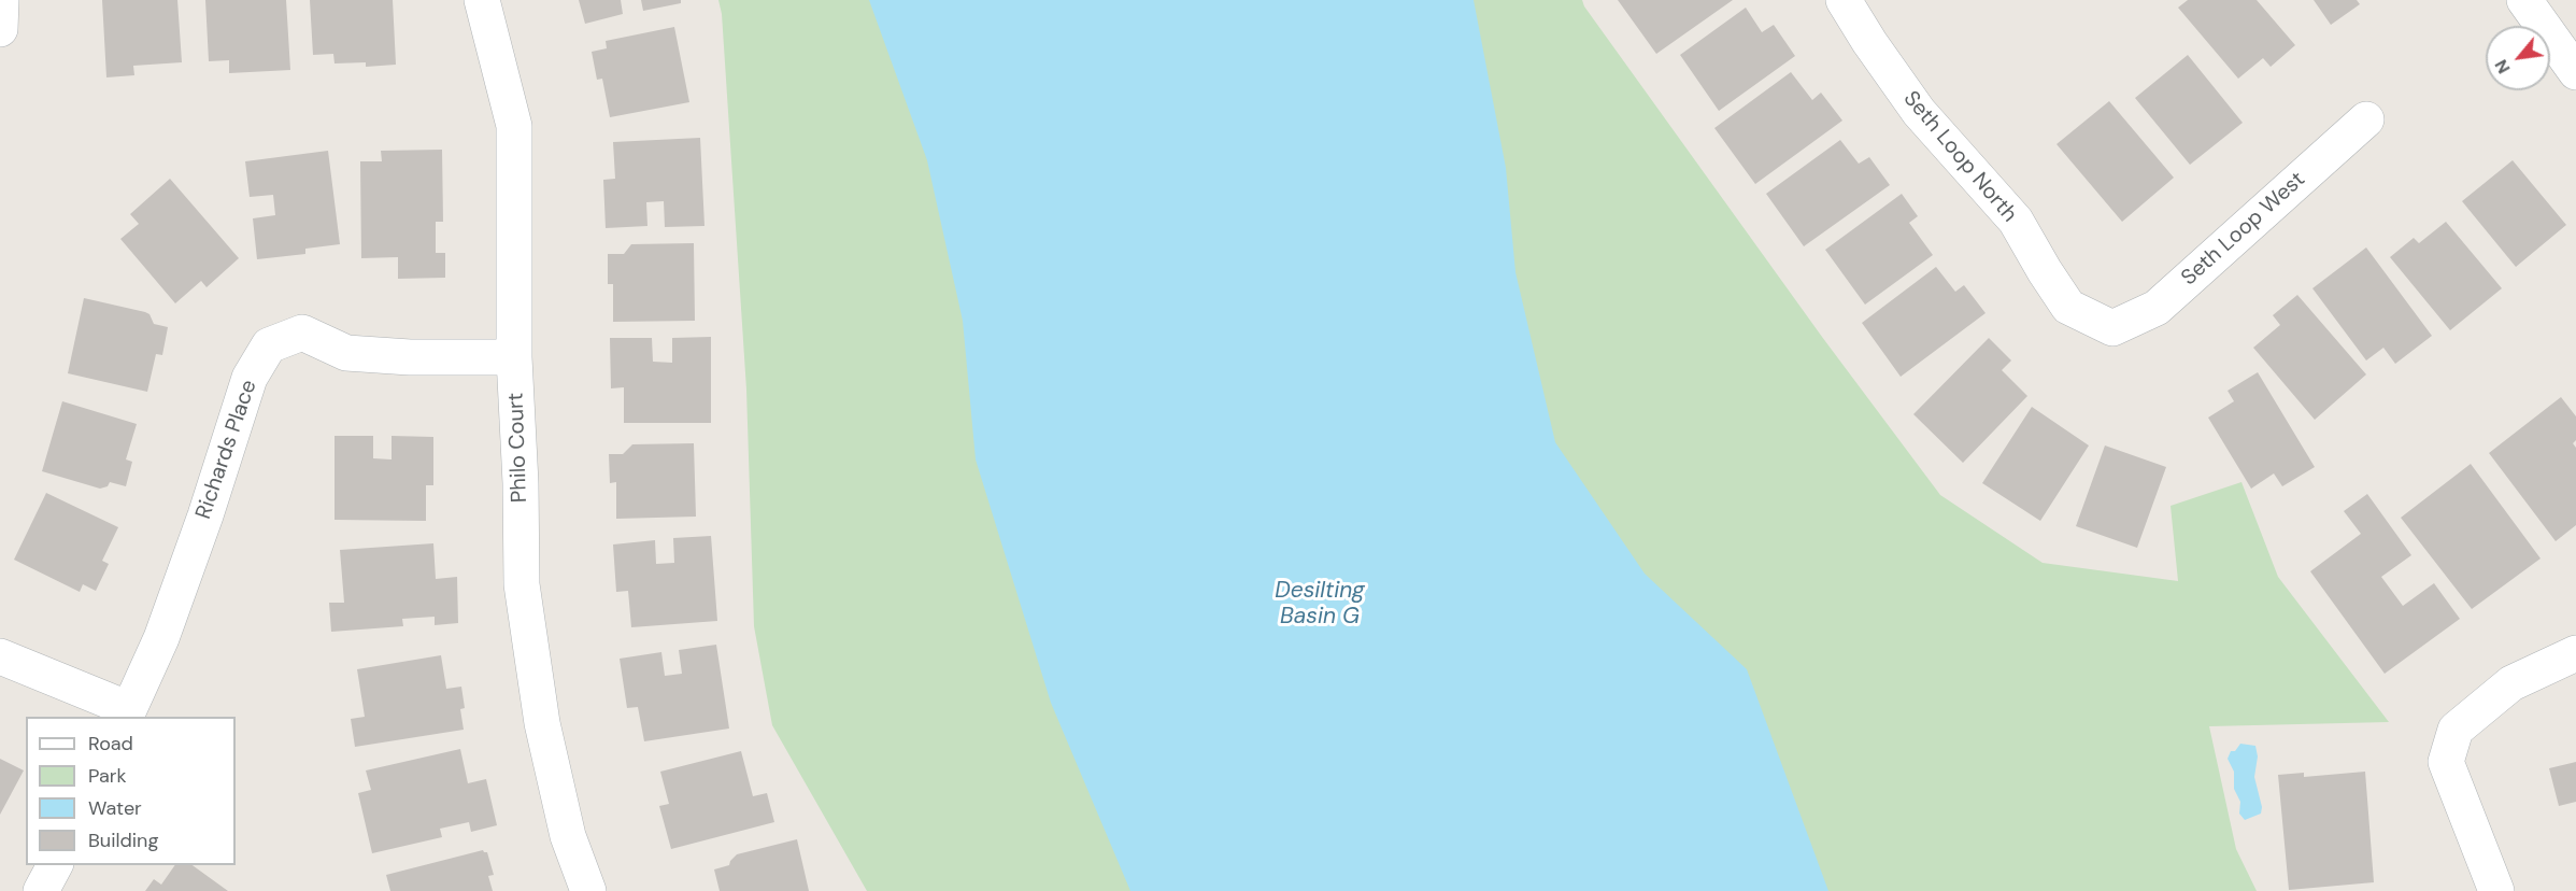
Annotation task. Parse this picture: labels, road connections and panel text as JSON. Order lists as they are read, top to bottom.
{
  "streets": {
    "street": [
      "Seth Loop North",
      "Seth Loop West",
      "Philo Court",
      "Richards Place"
    ]
  },
  "crossings": [
    ["Seth Loop North", "Seth Loop West"],
    ["Philo Court", "Richards Place"]
  ],
  "water": ["Desilting Basin G"],
  "legend": [
    "Road",
    "Park",
    "Water",
    "Building"
  ],
  "north": "bottom left"
}
